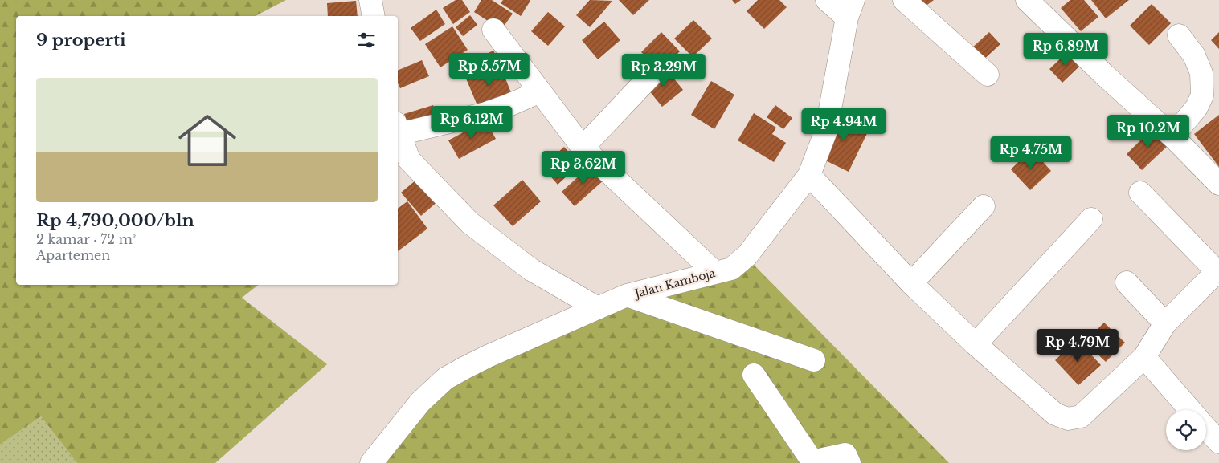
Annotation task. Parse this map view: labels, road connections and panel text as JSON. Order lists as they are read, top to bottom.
{
  "streets": {
    "street": ["Jalan Kamboja"]
  },
  "page": {
    "heading": "9 properti",
    "price": [
      "Rp 6.89M",
      "Rp 5.57M",
      "Rp 3.29M",
      "Rp 6.12M",
      "Rp 4.94M",
      "Rp 10.2M",
      "Rp 4.75M",
      "Rp 3.62M",
      "Rp 4.79M"
    ],
    "list": [
      {
        "name": "Rp 4,790,000/bln",
        "note": "2 kamar · 72 m² · Apartemen"
      }
    ]
  }
}
